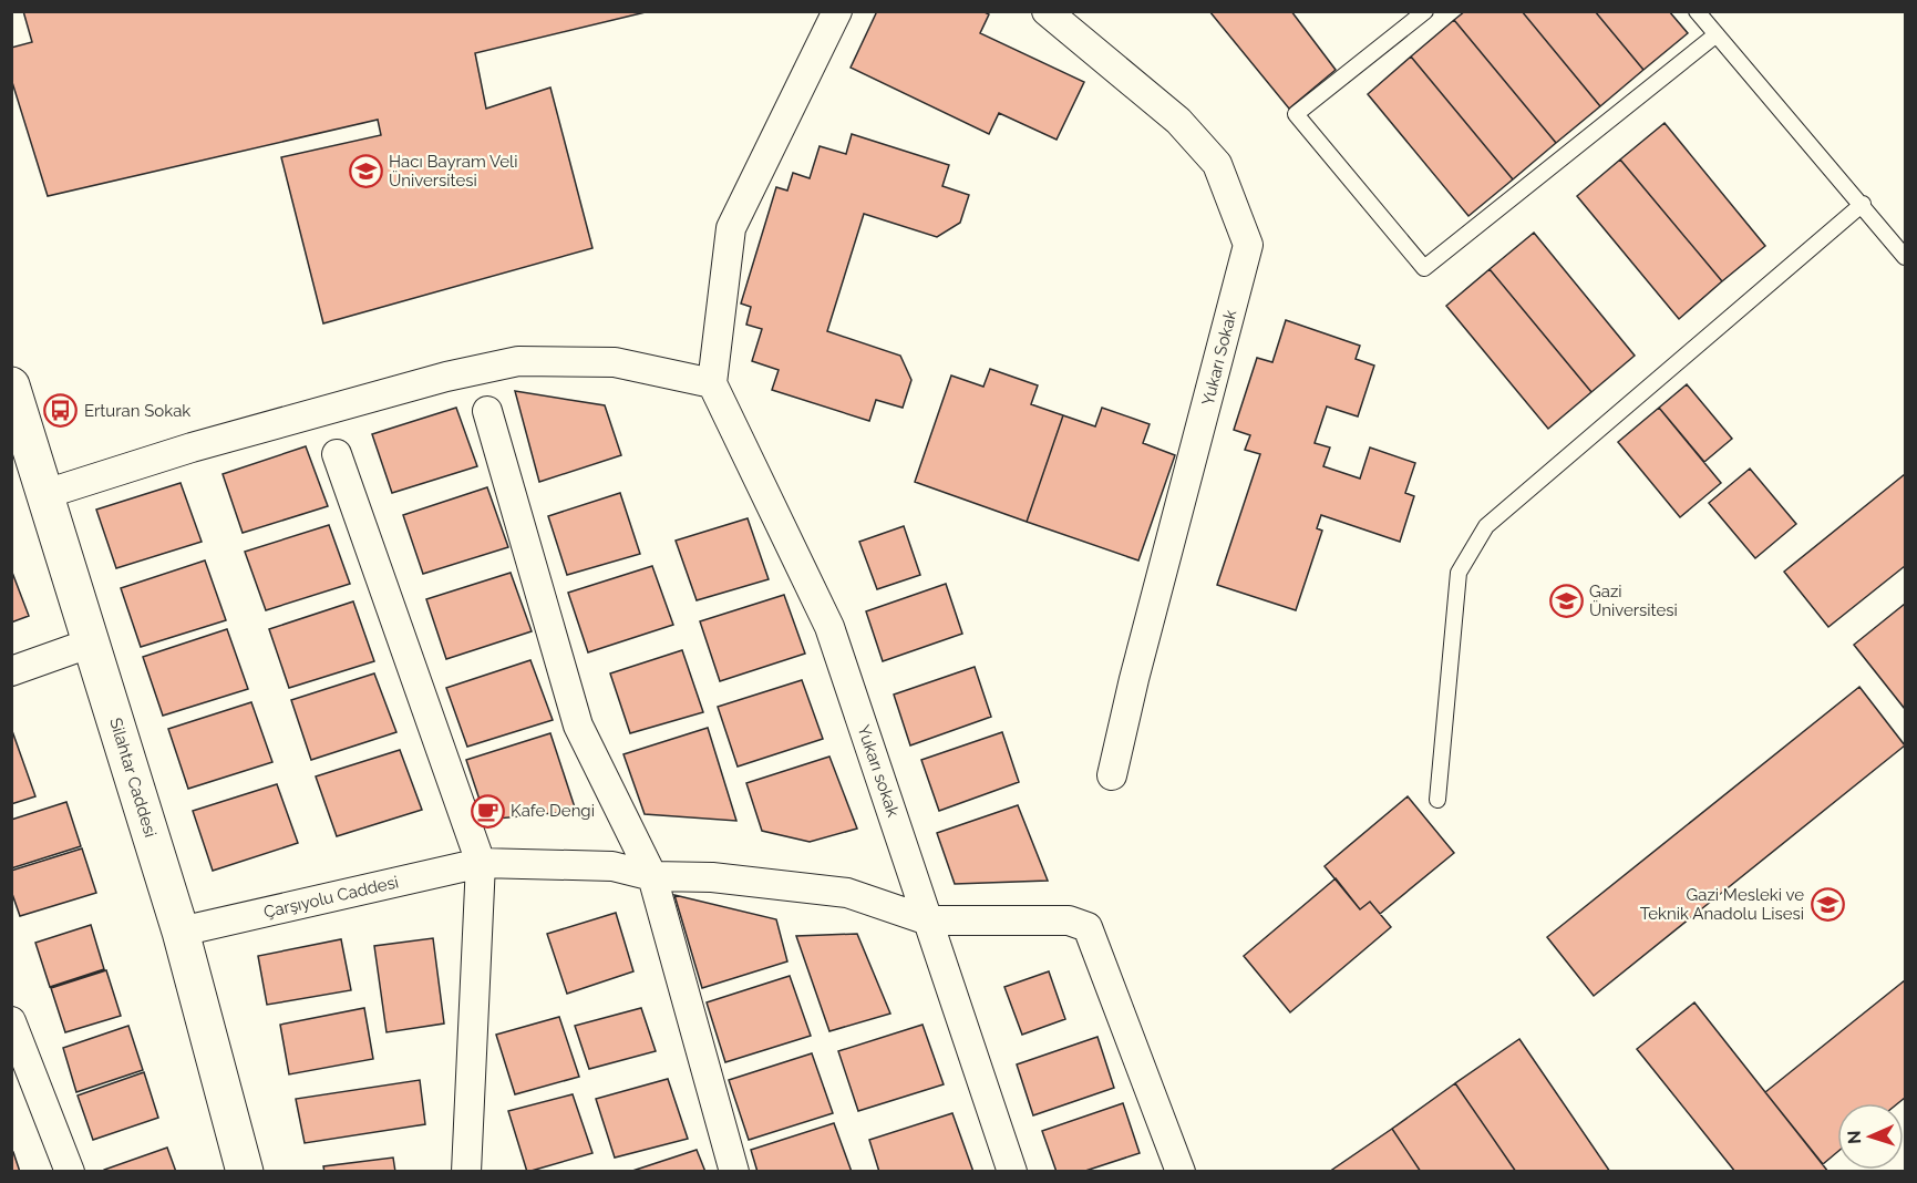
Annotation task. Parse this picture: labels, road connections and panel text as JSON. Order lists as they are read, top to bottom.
{
  "streets": {
    "main road": ["Silahtar Caddesi"],
    "street": ["Yukarı Sokak", "Yukarı sokak", "Çarşıyolu Caddesi"]
  },
  "crossings": [
    ["Yukarı sokak", "Çarşıyolu Caddesi"],
    ["Silahtar Caddesi", "Çarşıyolu Caddesi"]
  ],
  "places": {
    "school or university": ["Hacı Bayram Veli Üniversitesi", "Gazi Üniversitesi", "Gazi Mesleki ve Teknik Anadolu Lisesi"],
    "bus stop": ["Erturan Sokak"],
    "cafe": ["Kafe Dengi"]
  },
  "north": "left"
}
